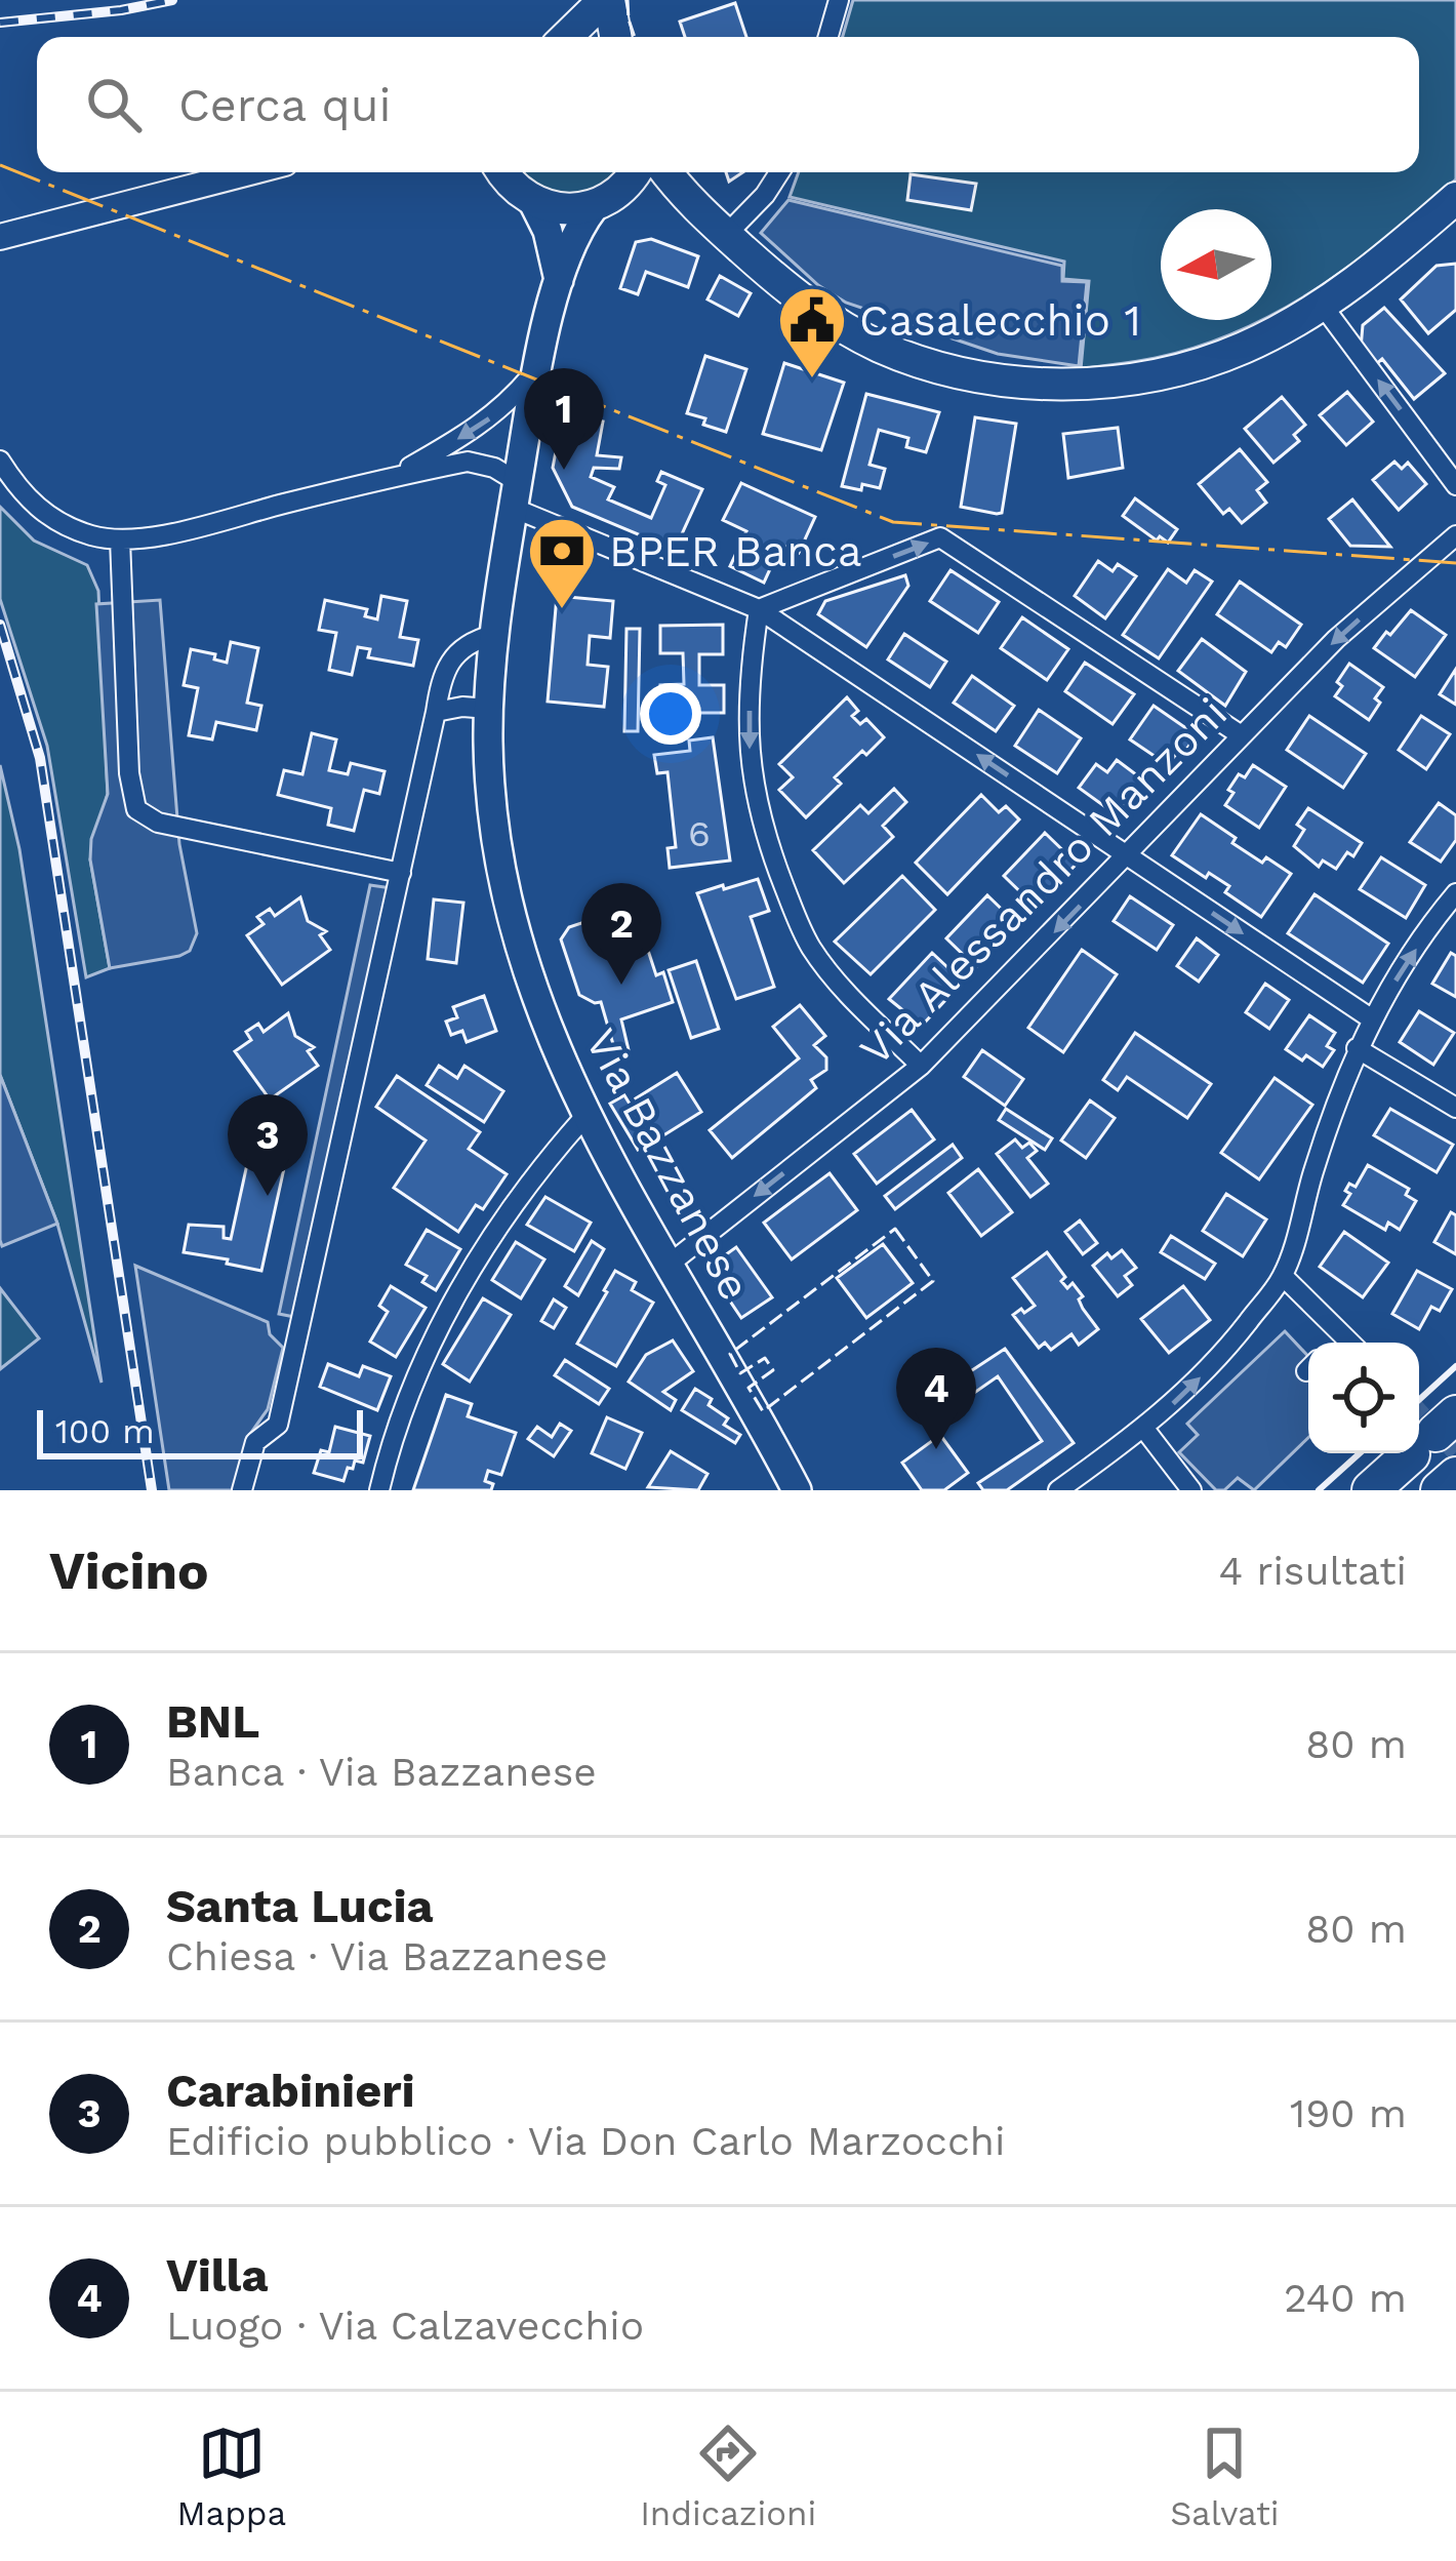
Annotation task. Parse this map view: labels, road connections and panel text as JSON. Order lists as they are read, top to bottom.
{
  "streets": {
    "main road": ["Via Bazzanese"],
    "street": ["Via Alessandro Manzoni"]
  },
  "crossings": [
    ["Via Alessandro Manzoni", "Via Bazzanese"]
  ],
  "one_way": ["Via Alessandro Manzoni"],
  "places": {
    "public building": ["Casalecchio 1"],
    "bank": ["BPER Banca"]
  },
  "house_numbers": ["6"],
  "scale_bar": "100 m",
  "north": "left",
  "page": {
    "search": "Cerca qui",
    "pins": [
      "1",
      "2",
      "3",
      "4"
    ],
    "scale": "100 m",
    "heading": ["Vicino", "4 risultati"],
    "list": [
      {
        "mark": "1",
        "name": "BNL",
        "note": "Banca · Via Bazzanese",
        "value": "80 m"
      },
      {
        "mark": "2",
        "name": "Santa Lucia",
        "note": "Chiesa · Via Bazzanese",
        "value": "80 m"
      },
      {
        "mark": "3",
        "name": "Carabinieri",
        "note": "Edificio pubblico · Via Don Carlo Marzocchi",
        "value": "190 m"
      },
      {
        "mark": "4",
        "name": "Villa",
        "note": "Luogo · Via Calzavecchio",
        "value": "240 m"
      }
    ],
    "nav": ["Mappa", "Indicazioni", "Salvati"]
  }
}
